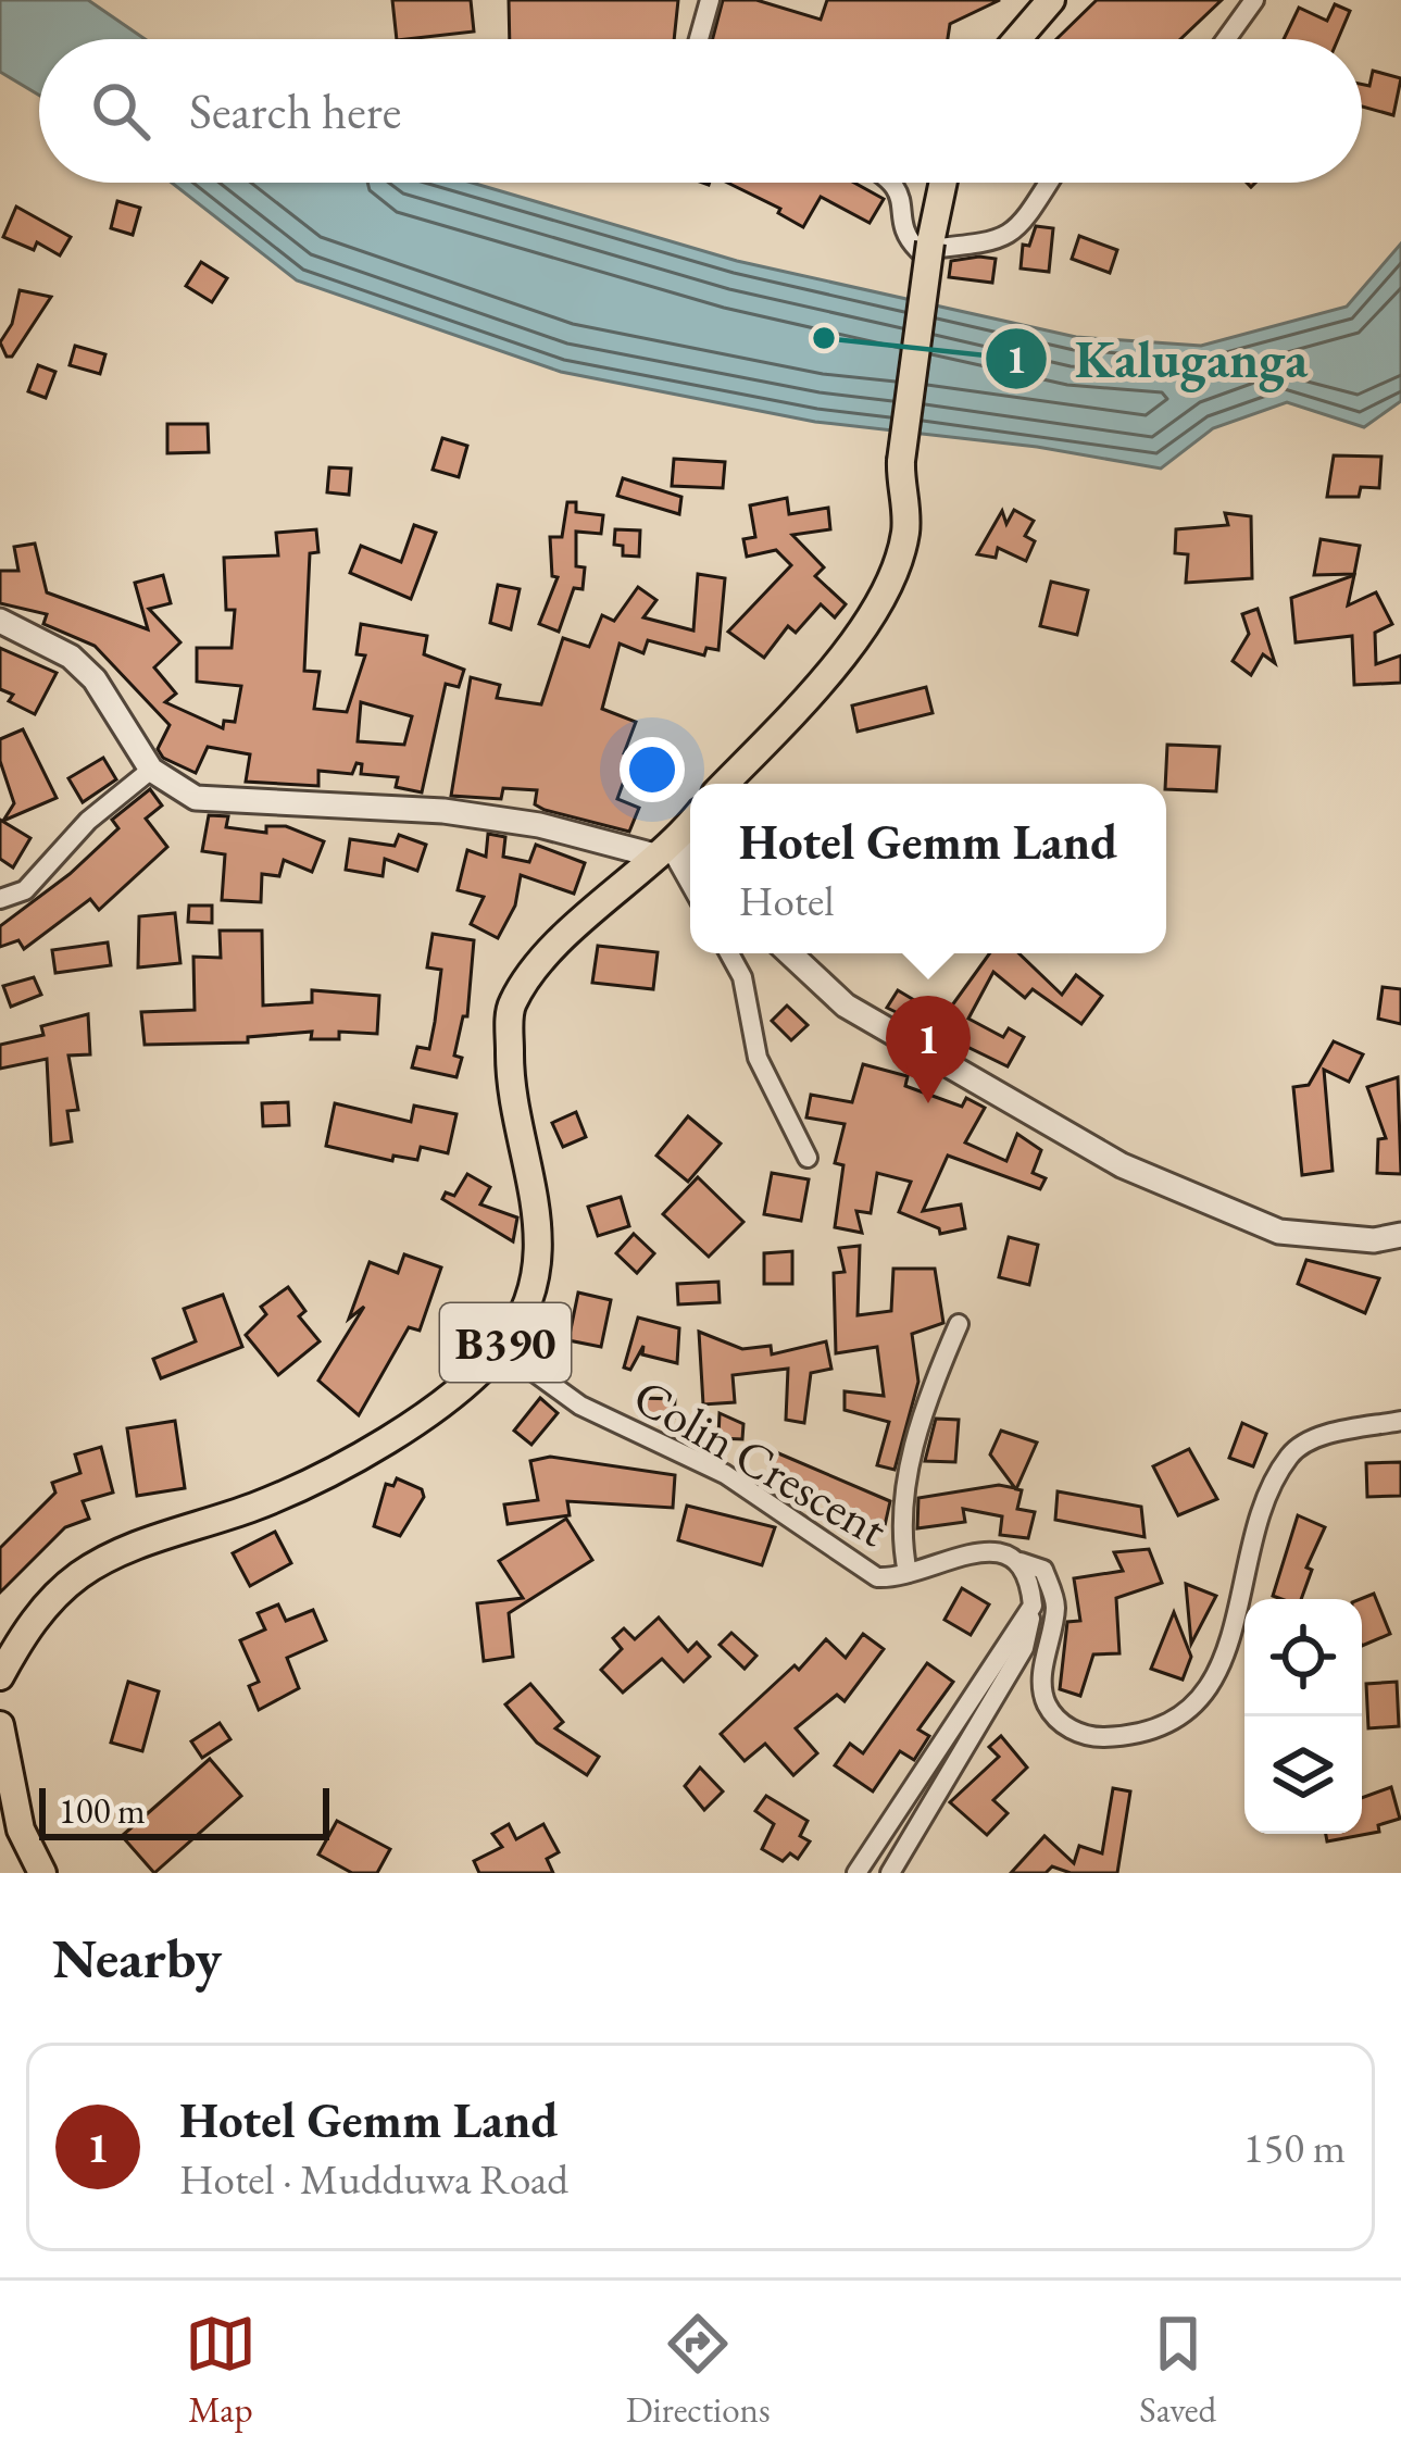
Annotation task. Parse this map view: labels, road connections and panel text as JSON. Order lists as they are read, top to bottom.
{
  "streets": {
    "main road": ["B390"],
    "street": ["Colin Crescent"]
  },
  "crossings": [
    ["B390", "Colin Crescent"]
  ],
  "places": ["Kaluganga"],
  "scale_bar": "100 m",
  "page": {
    "search": "Search here",
    "popup": ["Hotel Gemm Land", "Hotel"],
    "pins": "1",
    "scale": "100 m",
    "heading": "Nearby",
    "list": [
      {
        "mark": "1",
        "name": "Hotel Gemm Land",
        "note": "Hotel · Mudduwa Road",
        "value": "150 m"
      }
    ],
    "nav": ["Map", "Directions", "Saved"]
  }
}
